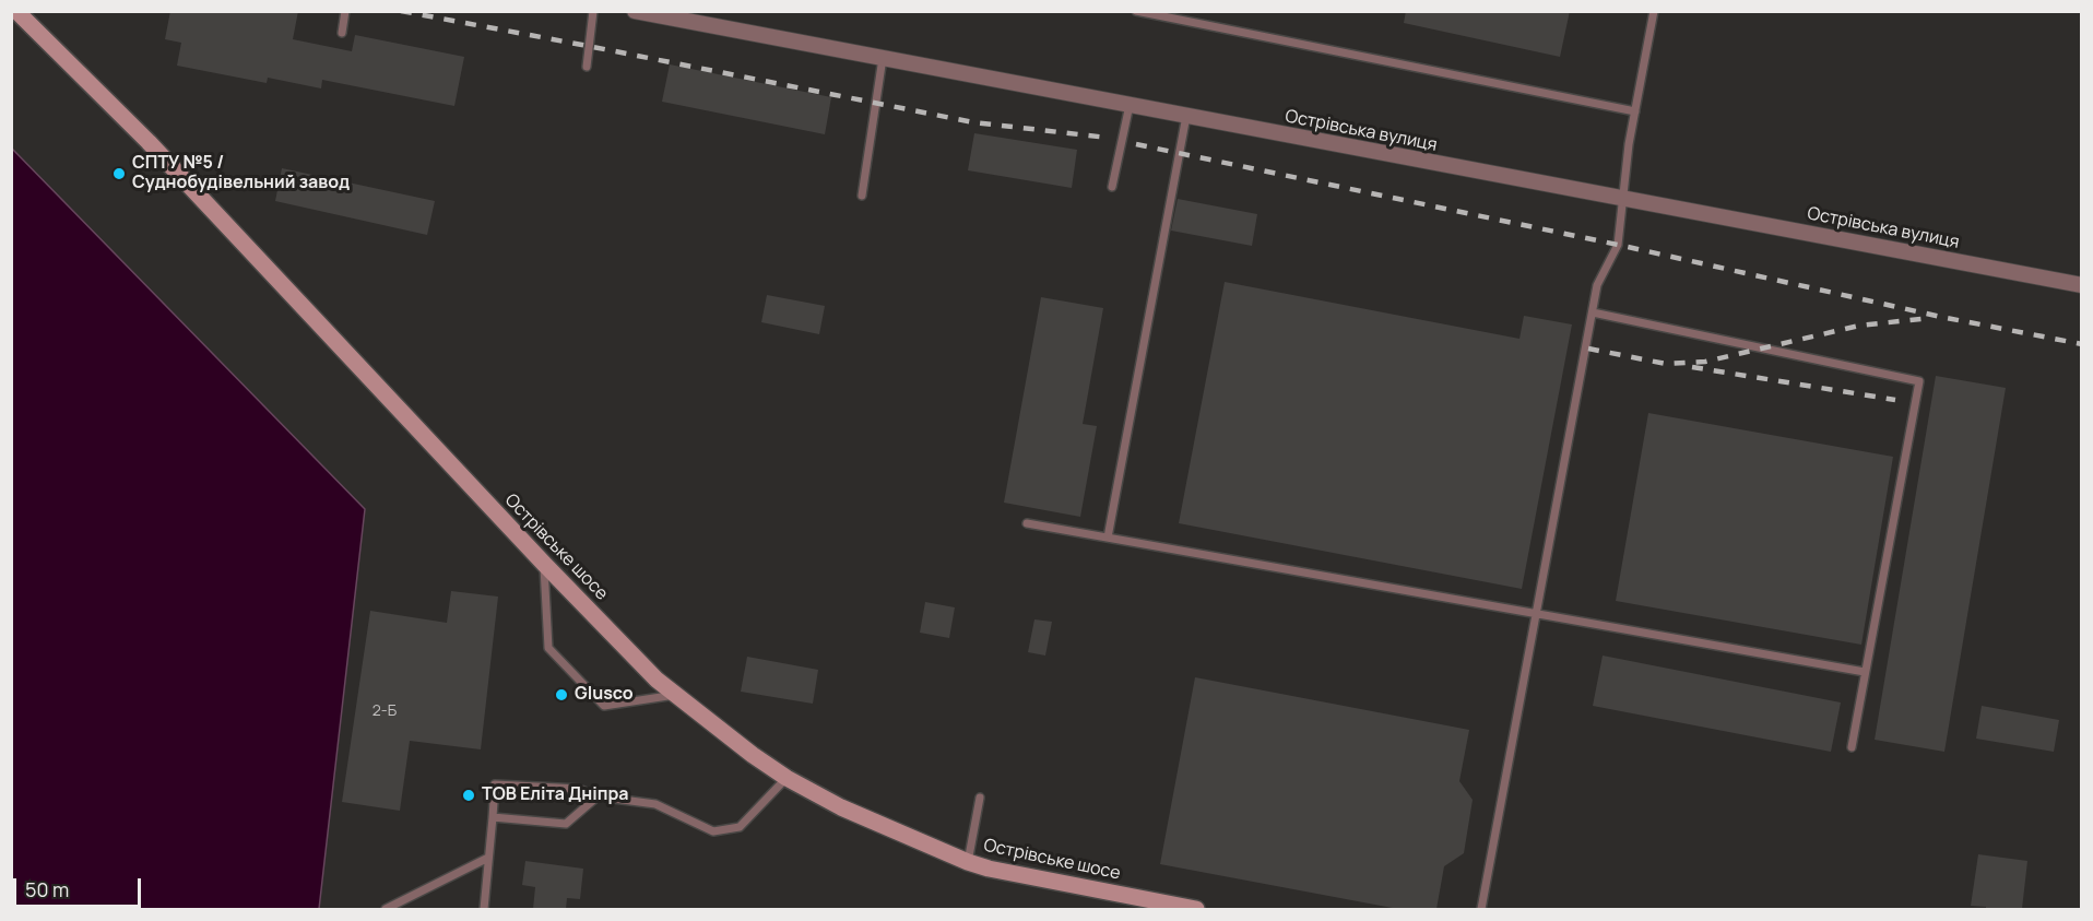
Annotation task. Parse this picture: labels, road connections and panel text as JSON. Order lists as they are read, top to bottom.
{
  "streets": {
    "street": ["Острівська вулиця", "Острівське шосе"]
  },
  "places": ["СПТУ №5 / Суднобудівельний завод", "Glusco", "ТОВ Еліта Дніпра"],
  "house_numbers": ["2-Б"],
  "scale_bar": "50 m"
}
